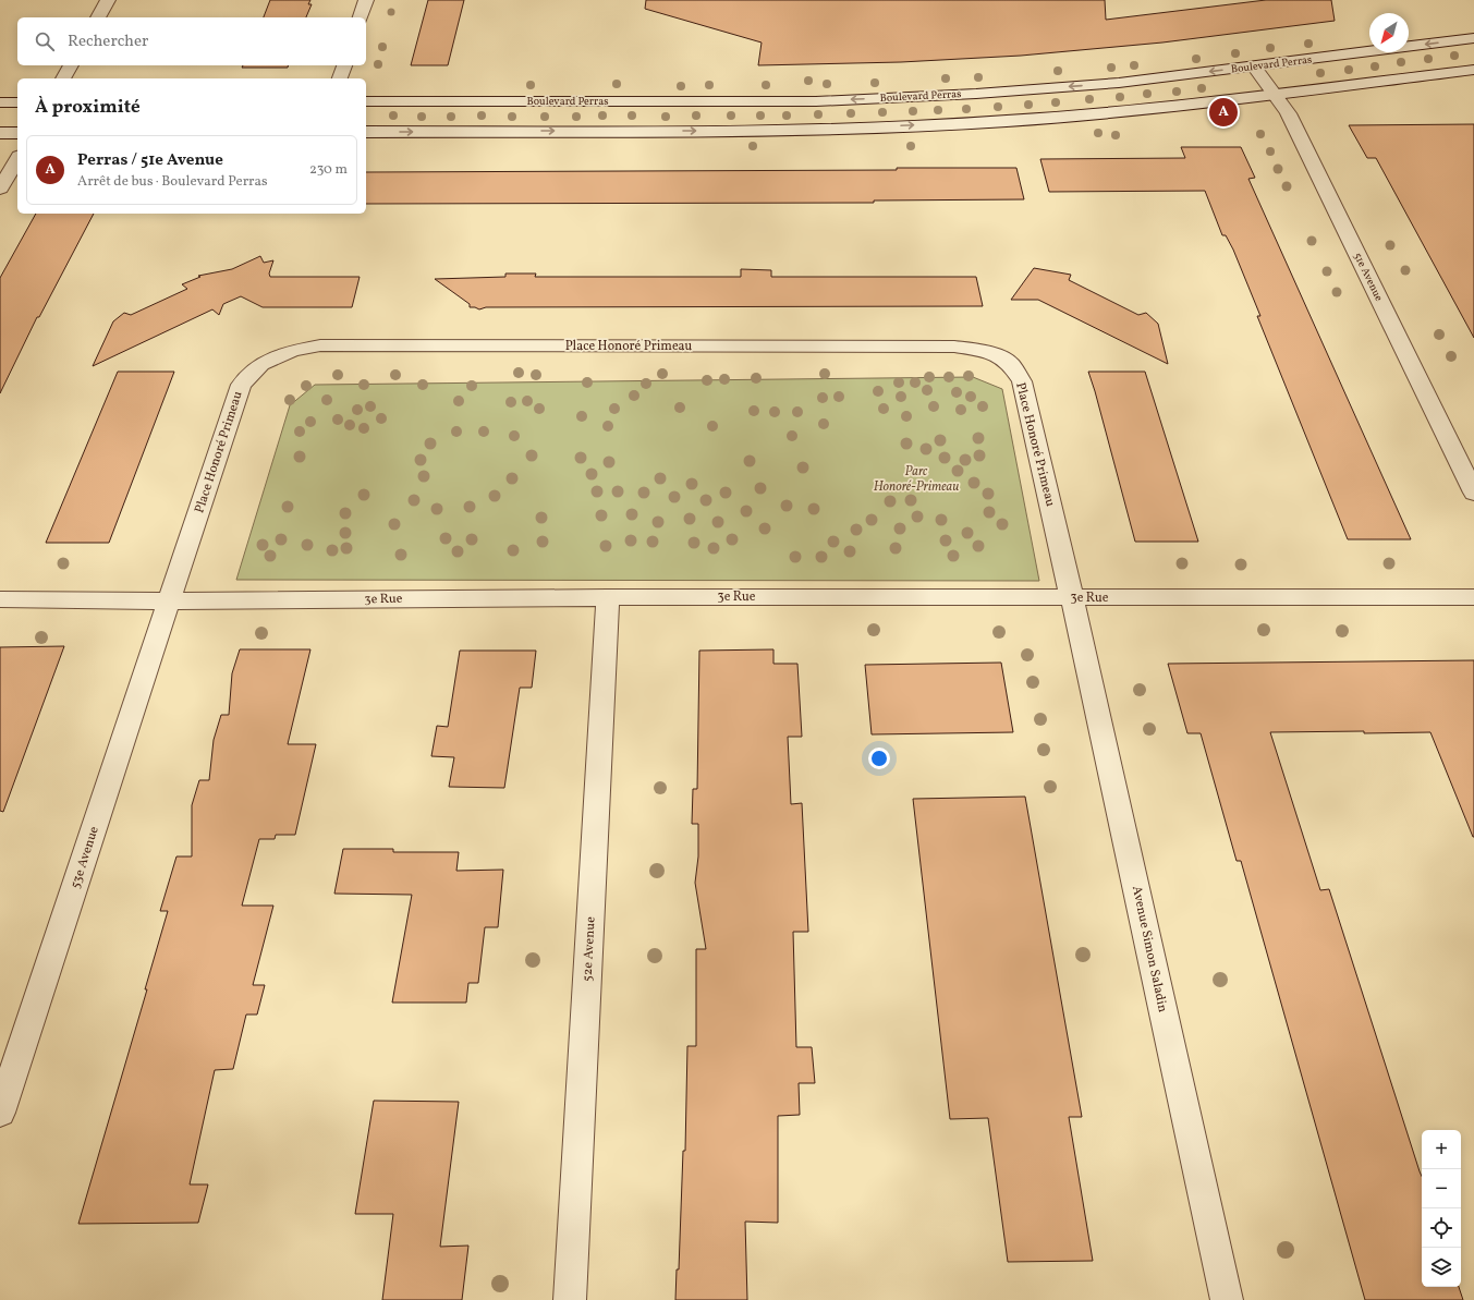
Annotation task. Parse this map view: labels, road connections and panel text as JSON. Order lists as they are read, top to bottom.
{
  "streets": {
    "street": [
      "Boulevard Perras",
      "51e Avenue",
      "Place Honoré Primeau",
      "3e Rue",
      "53e Avenue",
      "52e Avenue",
      "Avenue Simon Saladin"
    ]
  },
  "crossings": [
    ["Boulevard Perras", "51e Avenue"],
    ["Place Honoré Primeau", "3e Rue"],
    ["Place Honoré Primeau", "53e Avenue"],
    ["Place Honoré Primeau", "Avenue Simon Saladin"],
    ["3e Rue", "53e Avenue"],
    ["3e Rue", "52e Avenue"],
    ["3e Rue", "Avenue Simon Saladin"]
  ],
  "parks": ["Parc Honoré-Primeau"],
  "north": "bottom left",
  "page": {
    "search": "Rechercher",
    "heading": "À proximité",
    "pins": "A",
    "list": [
      {
        "mark": "A",
        "name": "Perras / 51e Avenue",
        "note": "Arrêt de bus · Boulevard Perras",
        "value": "230 m"
      }
    ],
    "map_buttons": ["+", "−"]
  }
}
